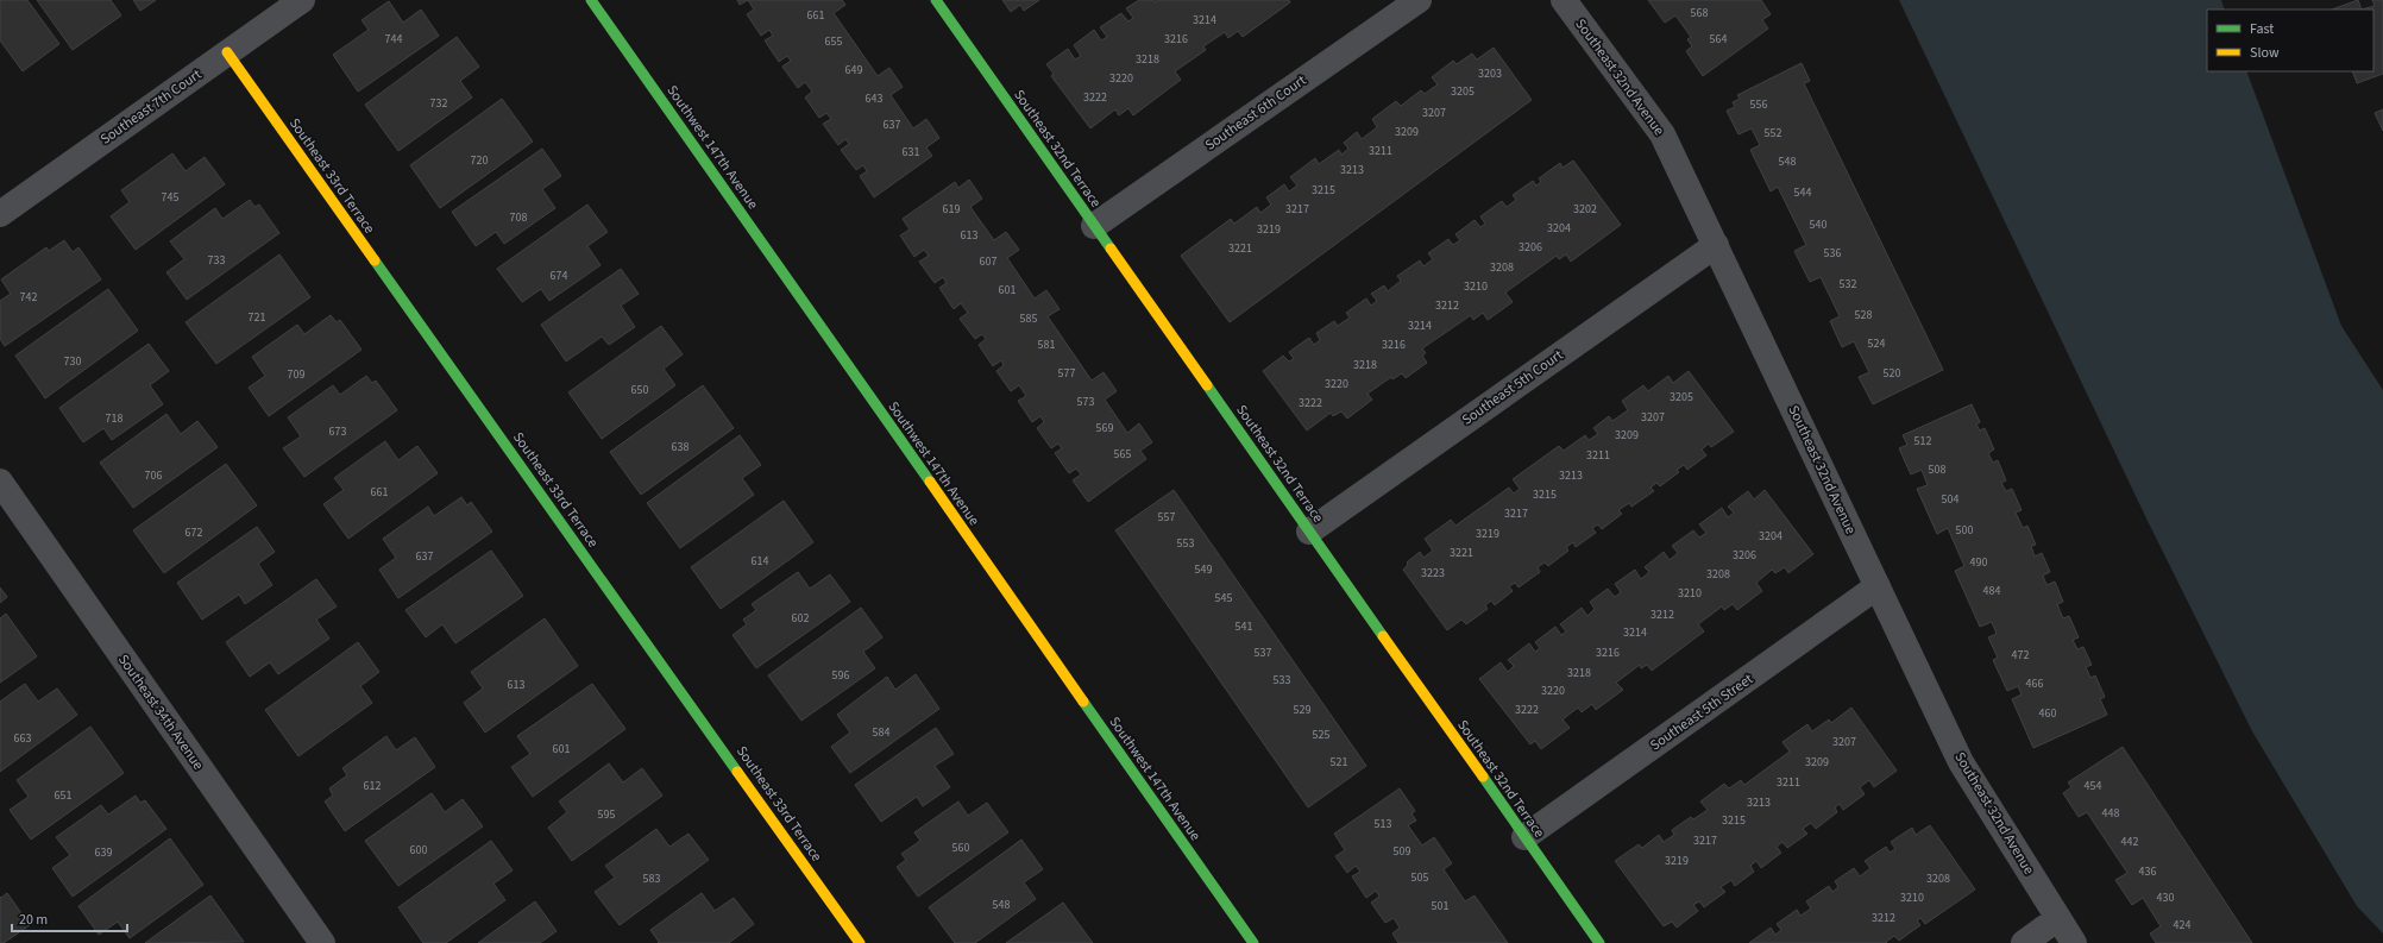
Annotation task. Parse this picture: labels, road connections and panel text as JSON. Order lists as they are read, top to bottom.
{
  "streets": {
    "street": [
      "Southeast 32nd Avenue",
      "Southeast 7th Court",
      "Southeast 6th Court",
      "Southwest 147th Avenue",
      "Southeast 32nd Terrace",
      "Southeast 33rd Terrace",
      "Southeast 5th Court",
      "Southeast 34th Avenue",
      "Southeast 5th Street"
    ]
  },
  "crossings": [
    ["Southeast 32nd Avenue", "Southeast 5th Court"],
    ["Southeast 32nd Avenue", "Southeast 5th Street"],
    ["Southeast 7th Court", "Southeast 33rd Terrace"],
    ["Southeast 6th Court", "Southeast 32nd Terrace"],
    ["Southeast 32nd Terrace", "Southeast 5th Court"],
    ["Southeast 32nd Terrace", "Southeast 5th Street"]
  ],
  "house_numbers": [
    "568",
    "661",
    "3214",
    "744",
    "3216",
    "564",
    "655",
    "3218",
    "649",
    "3203",
    "3220",
    "3205",
    "3222",
    "643",
    "732",
    "556",
    "3207",
    "637",
    "3209",
    "552",
    "3211",
    "631",
    "720",
    "548",
    "3213",
    "3215",
    "544",
    "745",
    "619",
    "3217",
    "3202",
    "708",
    "540",
    "3204",
    "3219",
    "613",
    "3206",
    "3221",
    "536",
    "733",
    "607",
    "3208",
    "674",
    "532",
    "3210",
    "601",
    "742",
    "3212",
    "528",
    "721",
    "585",
    "3214",
    "524",
    "581",
    "3216",
    "730",
    "3218",
    "577",
    "520",
    "709",
    "3220",
    "650",
    "3205",
    "573",
    "3222",
    "3207",
    "718",
    "569",
    "673",
    "3209",
    "512",
    "638",
    "565",
    "3211",
    "508",
    "706",
    "3213",
    "661",
    "3215",
    "504",
    "3217",
    "557",
    "500",
    "672",
    "3219",
    "3204",
    "553",
    "3221",
    "3206",
    "637",
    "614",
    "490",
    "549",
    "3223",
    "3208",
    "484",
    "3210",
    "545",
    "3212",
    "602",
    "541",
    "3214",
    "537",
    "3216",
    "472",
    "3218",
    "596",
    "533",
    "466",
    "613",
    "3220",
    "529",
    "3222",
    "460",
    "584",
    "525",
    "663",
    "3207",
    "601",
    "521",
    "3209",
    "3211",
    "612",
    "454",
    "651",
    "3213",
    "448",
    "595",
    "3215",
    "513",
    "3217",
    "442",
    "560",
    "600",
    "509",
    "639",
    "3219",
    "436",
    "505",
    "583",
    "3208",
    "3210",
    "430",
    "548",
    "501",
    "3212",
    "424"
  ],
  "legend": ["Fast", "Slow"],
  "scale_bar": "20 m"
}
